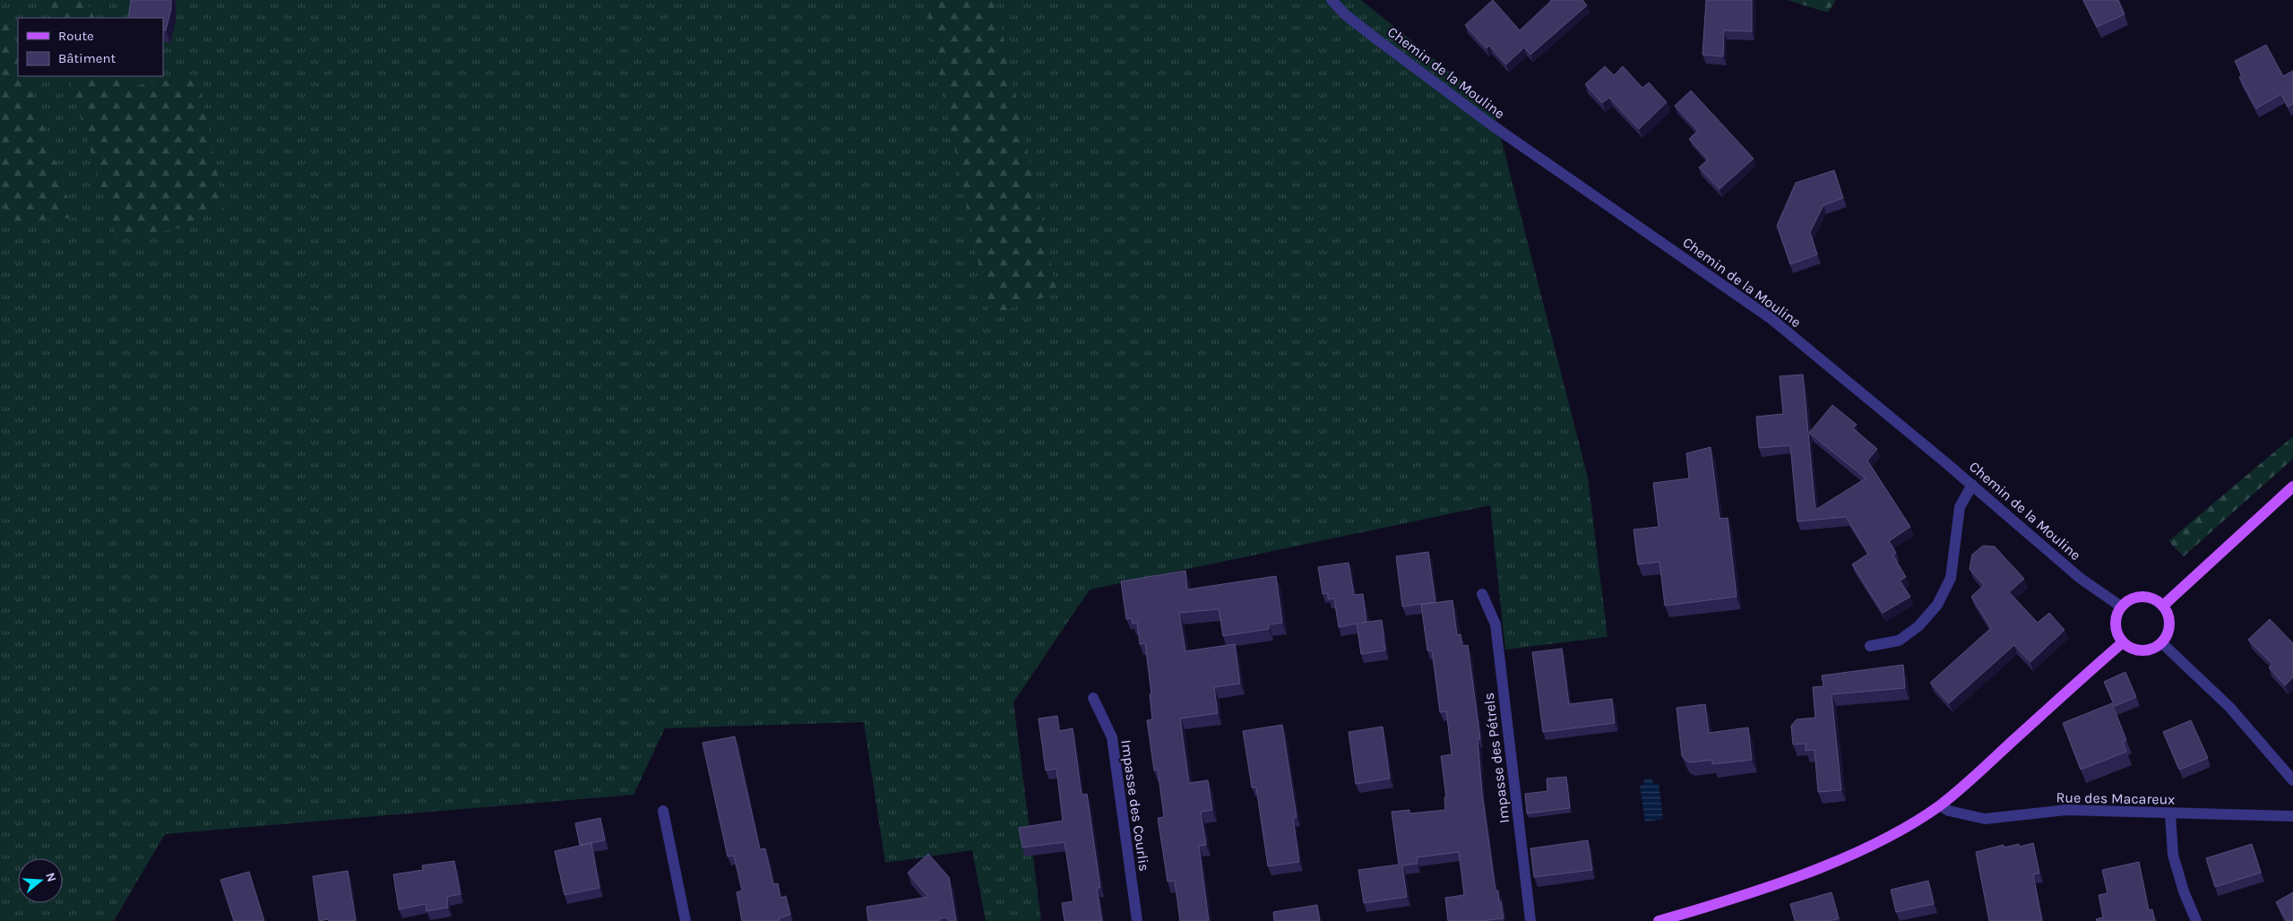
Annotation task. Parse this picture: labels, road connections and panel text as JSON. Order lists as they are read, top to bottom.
{
  "streets": {
    "street": [
      "Chemin de la Mouline",
      "Impasse des Pétrels",
      "Rue des Macareux",
      "Impasse des Courlis"
    ]
  },
  "legend": ["Route", "Bâtiment"],
  "north": "right"
}
